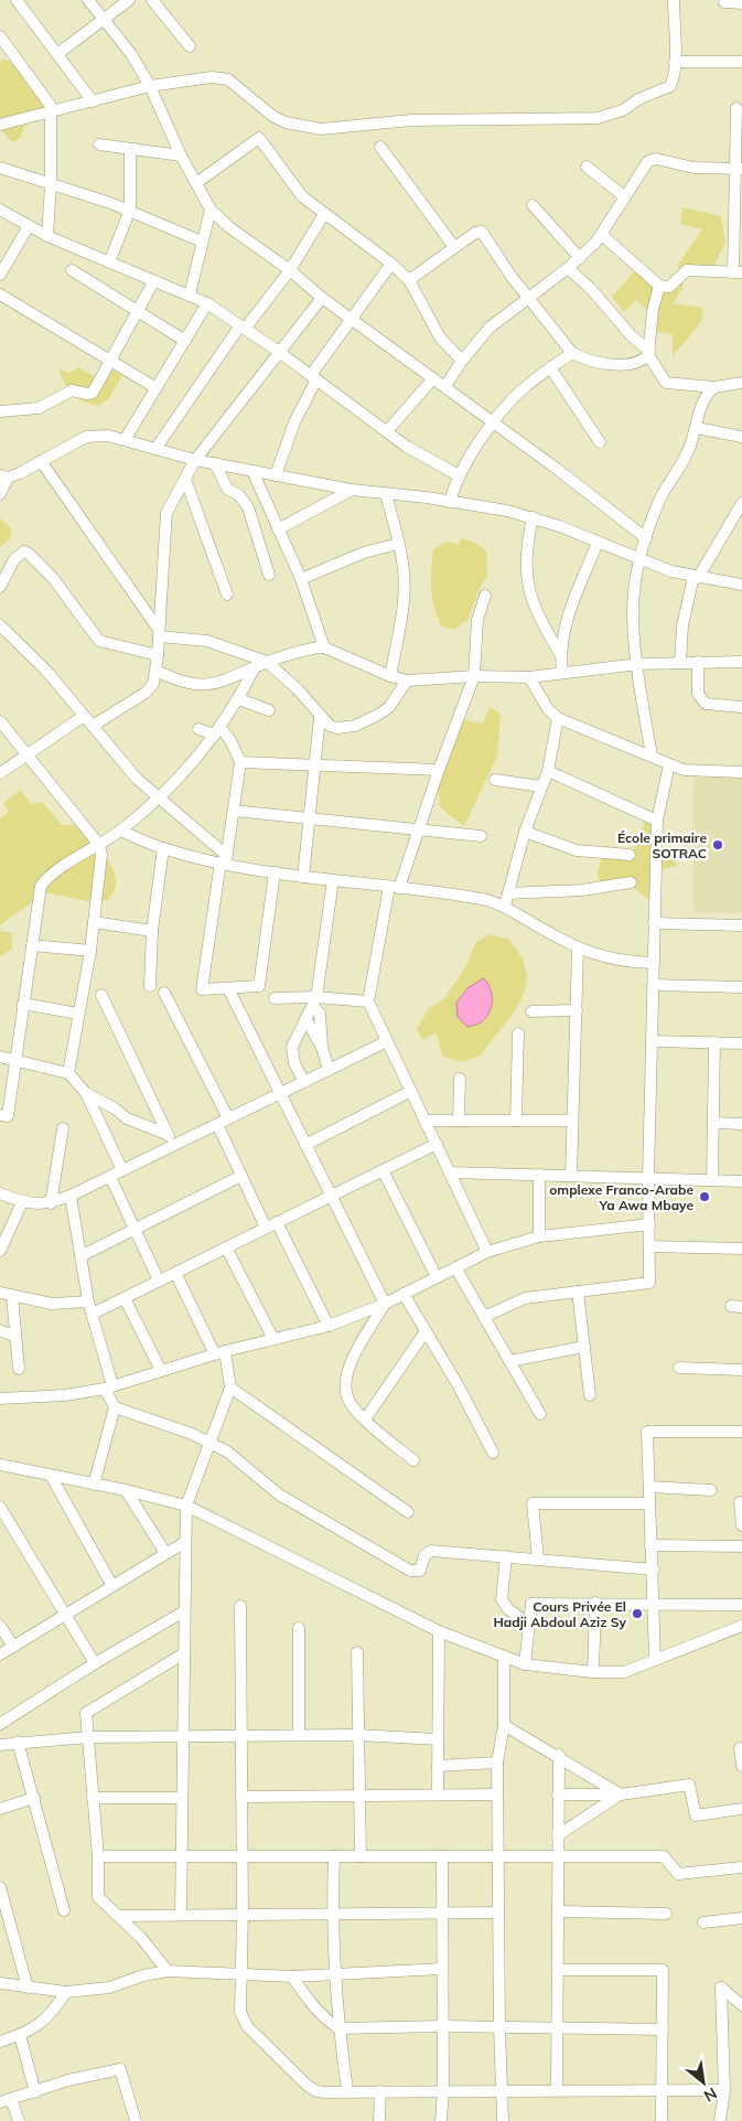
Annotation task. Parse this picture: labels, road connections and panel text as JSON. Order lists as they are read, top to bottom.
{
  "places": ["École primaire SOTRAC", "omplexe Franco-Arabe Ya Awa Mbaye", "Cours Privée El Hadji Abdoul Aziz Sy"],
  "north": "bottom right"
}
